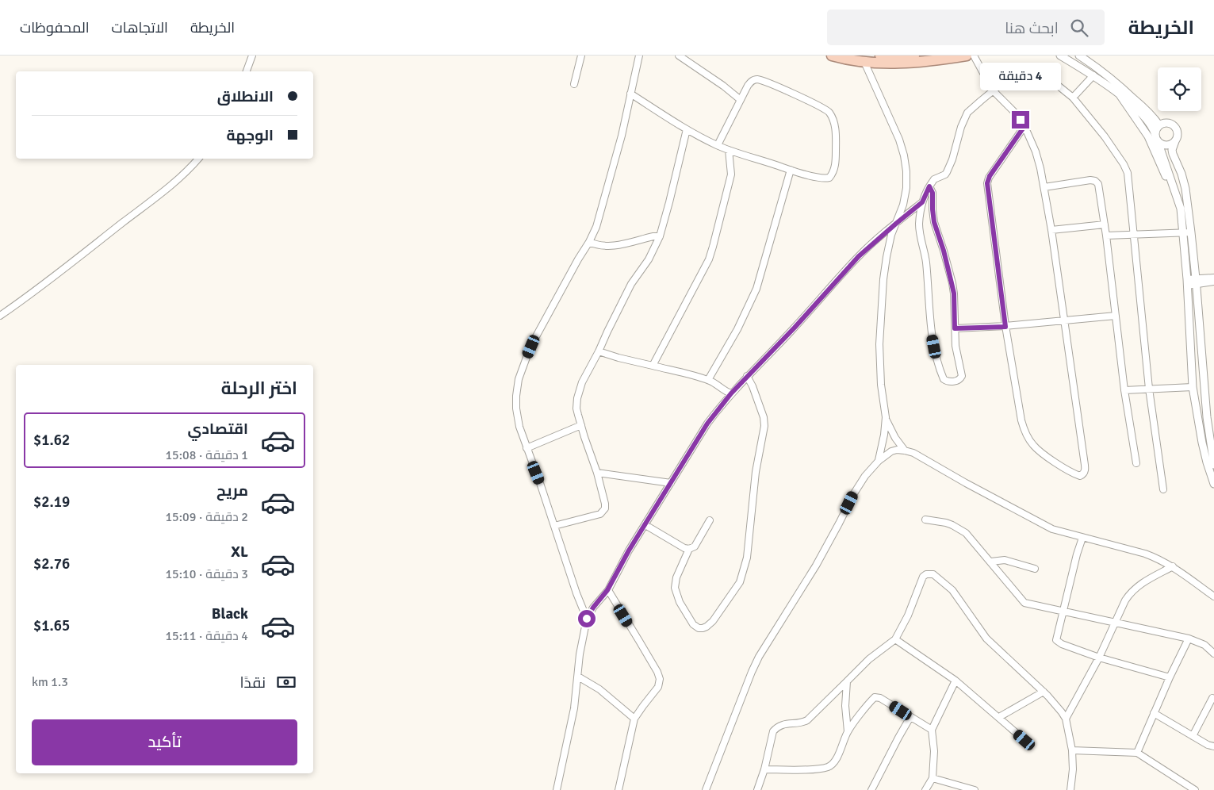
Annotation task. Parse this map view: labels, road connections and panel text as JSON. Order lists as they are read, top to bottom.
{
  "page": {
    "header": "الخريطة",
    "search": "ابحث هنا",
    "nav": ["الخريطة", "الاتجاهات", "المحفوظات"],
    "bubble": "4 دقيقة",
    "banner": ["الانطلاق", "الوجهة"],
    "heading": "اختر الرحلة",
    "list": [
      {
        "name": "اقتصادي",
        "note": "1 دقيقة · 15:08",
        "value": "$1.62"
      },
      {
        "name": "مريح",
        "note": "2 دقيقة · 15:09",
        "value": "$2.19"
      },
      {
        "name": "XL",
        "note": "3 دقيقة · 15:10",
        "value": "$2.76"
      },
      {
        "name": "Black",
        "note": "4 دقيقة · 15:11",
        "value": "$1.65"
      }
    ],
    "pay": ["نقدًا", "1.3 km"],
    "buttons": "تأكيد"
  }
}
